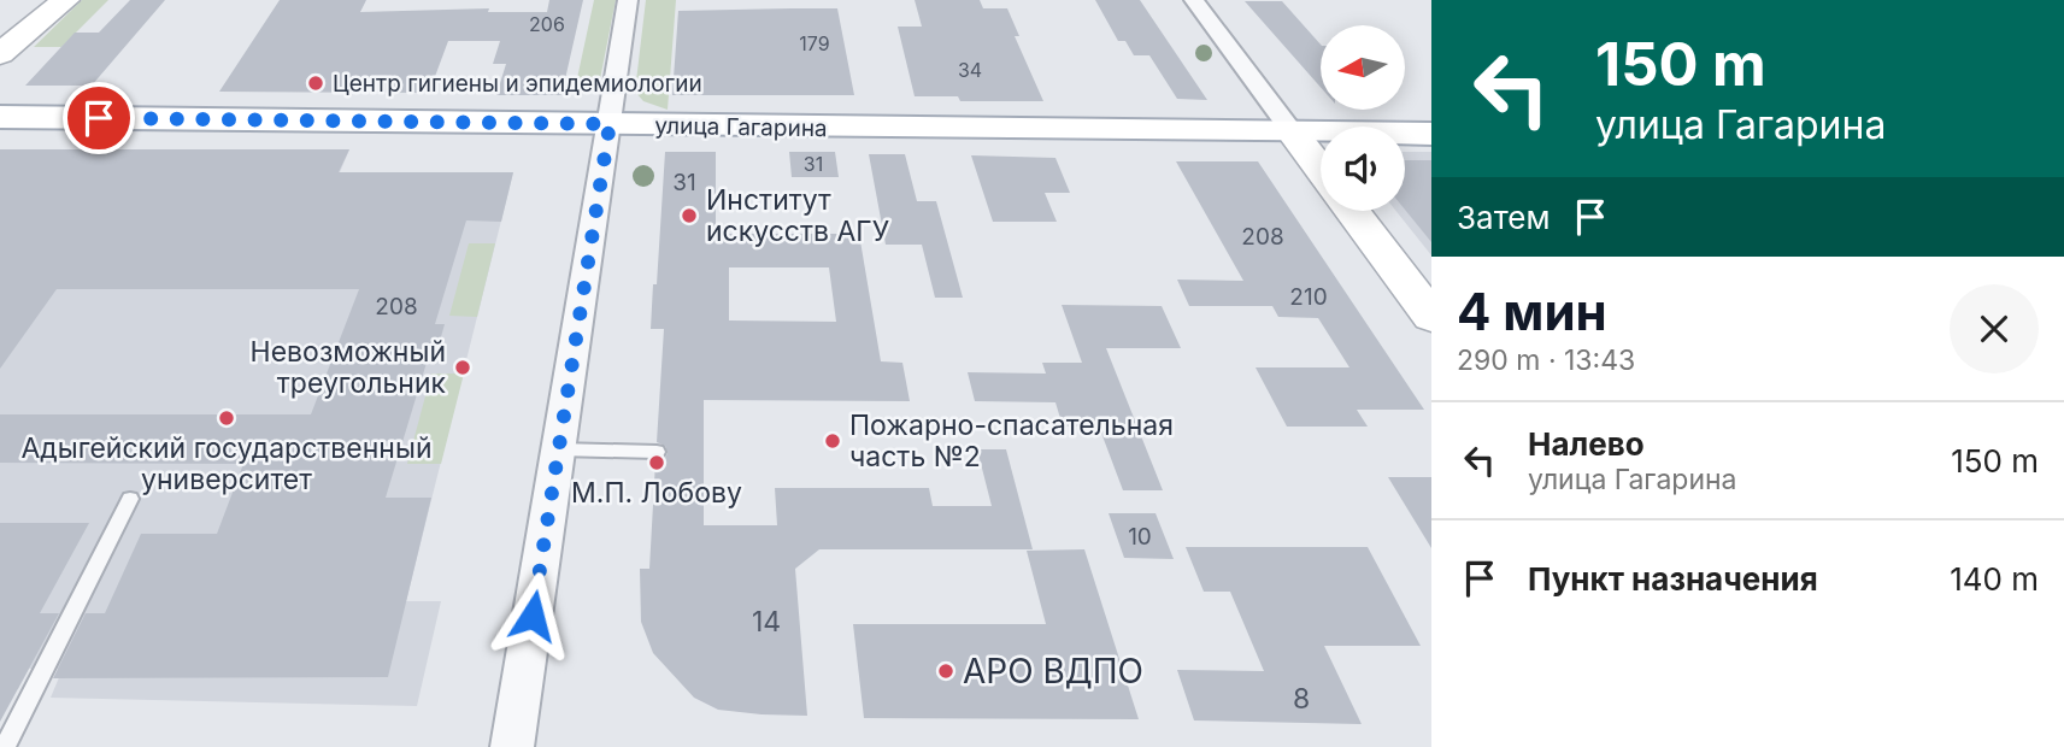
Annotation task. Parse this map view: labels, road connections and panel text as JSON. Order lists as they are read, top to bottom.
{
  "streets": {
    "main road": ["улица Гагарина"]
  },
  "places": [
    "Центр гигиены и эпидемиологии",
    "Институт искусств АГУ",
    "Невозможный треугольник",
    "Адыгейский государственный университет",
    "Пожарно-спасательная часть №2",
    "М.П. Лобову",
    "АРО ВДПО"
  ],
  "house_numbers": [
    "206",
    "179",
    "34",
    "31",
    "31",
    "208",
    "210",
    "208",
    "10",
    "14",
    "8"
  ],
  "north": "left",
  "page": {
    "turn": ["150 m", "улица Гагарина"],
    "then": "Затем",
    "heading": ["4 мин", "290 m · 13:43"],
    "list": [
      {
        "name": "Налево",
        "note": "улица Гагарина",
        "value": "150 m"
      },
      {
        "name": "Пункт назначения",
        "value": "140 m"
      }
    ]
  }
}
